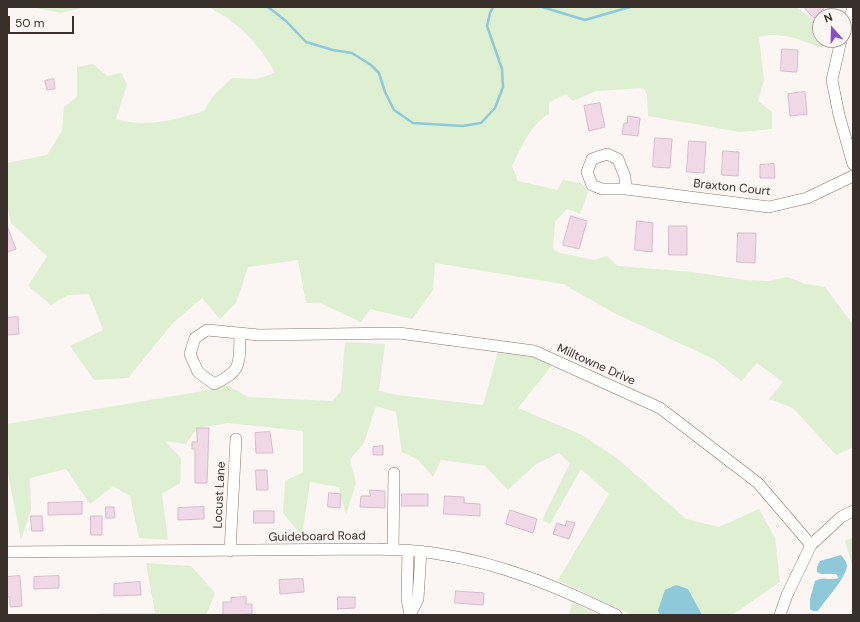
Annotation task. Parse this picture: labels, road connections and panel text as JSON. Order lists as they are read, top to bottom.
{
  "streets": {
    "street": [
      "Braxton Court",
      "Milltowne Drive",
      "Locust Lane",
      "Guideboard Road"
    ]
  },
  "crossings": [
    ["Locust Lane", "Guideboard Road"]
  ],
  "scale_bar": "50 m",
  "north": "top"
}
